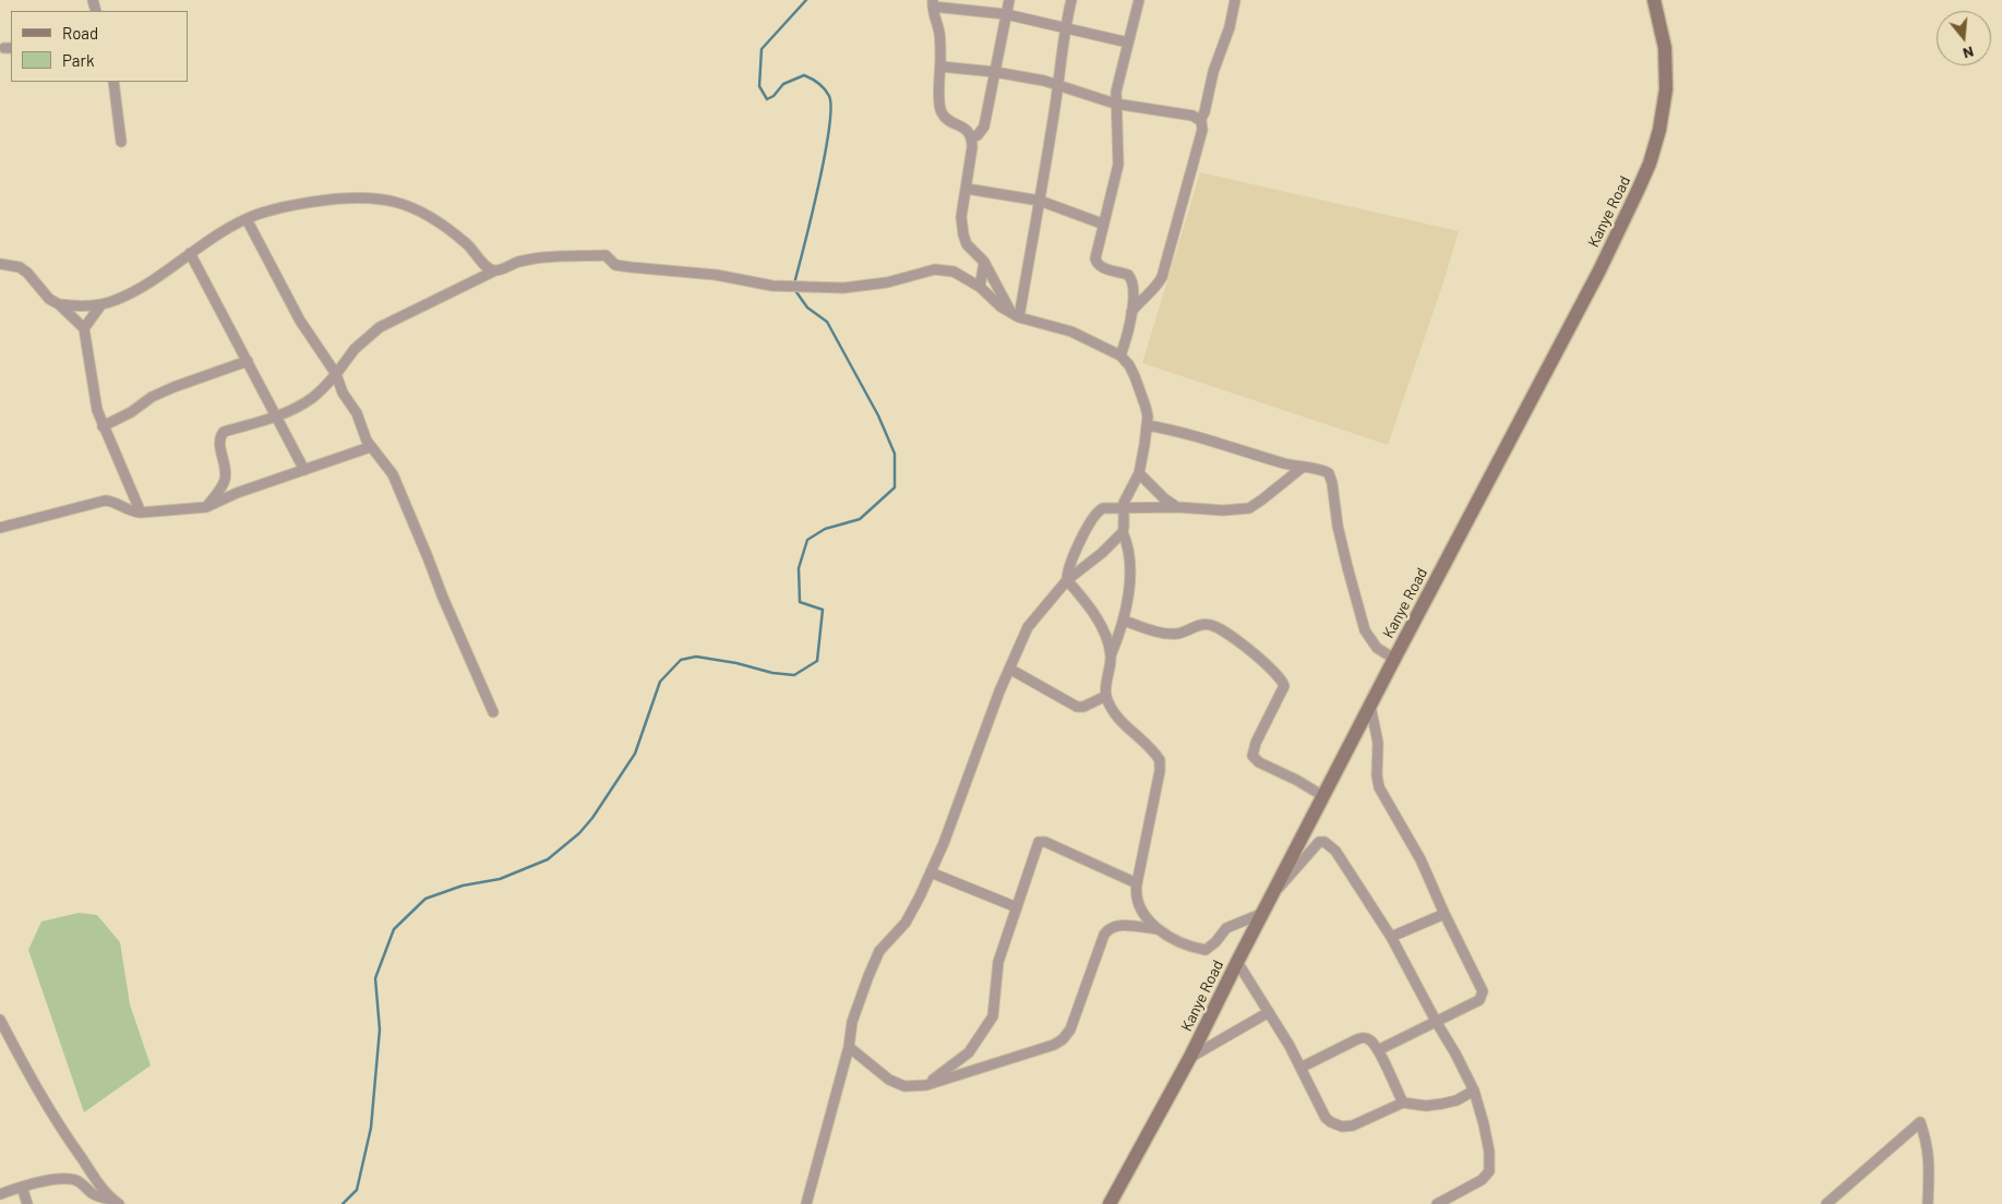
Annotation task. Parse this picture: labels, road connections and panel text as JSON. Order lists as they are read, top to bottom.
{
  "streets": {
    "main road": ["Kanye Road"]
  },
  "legend": ["Road", "Park"],
  "north": "bottom"
}
